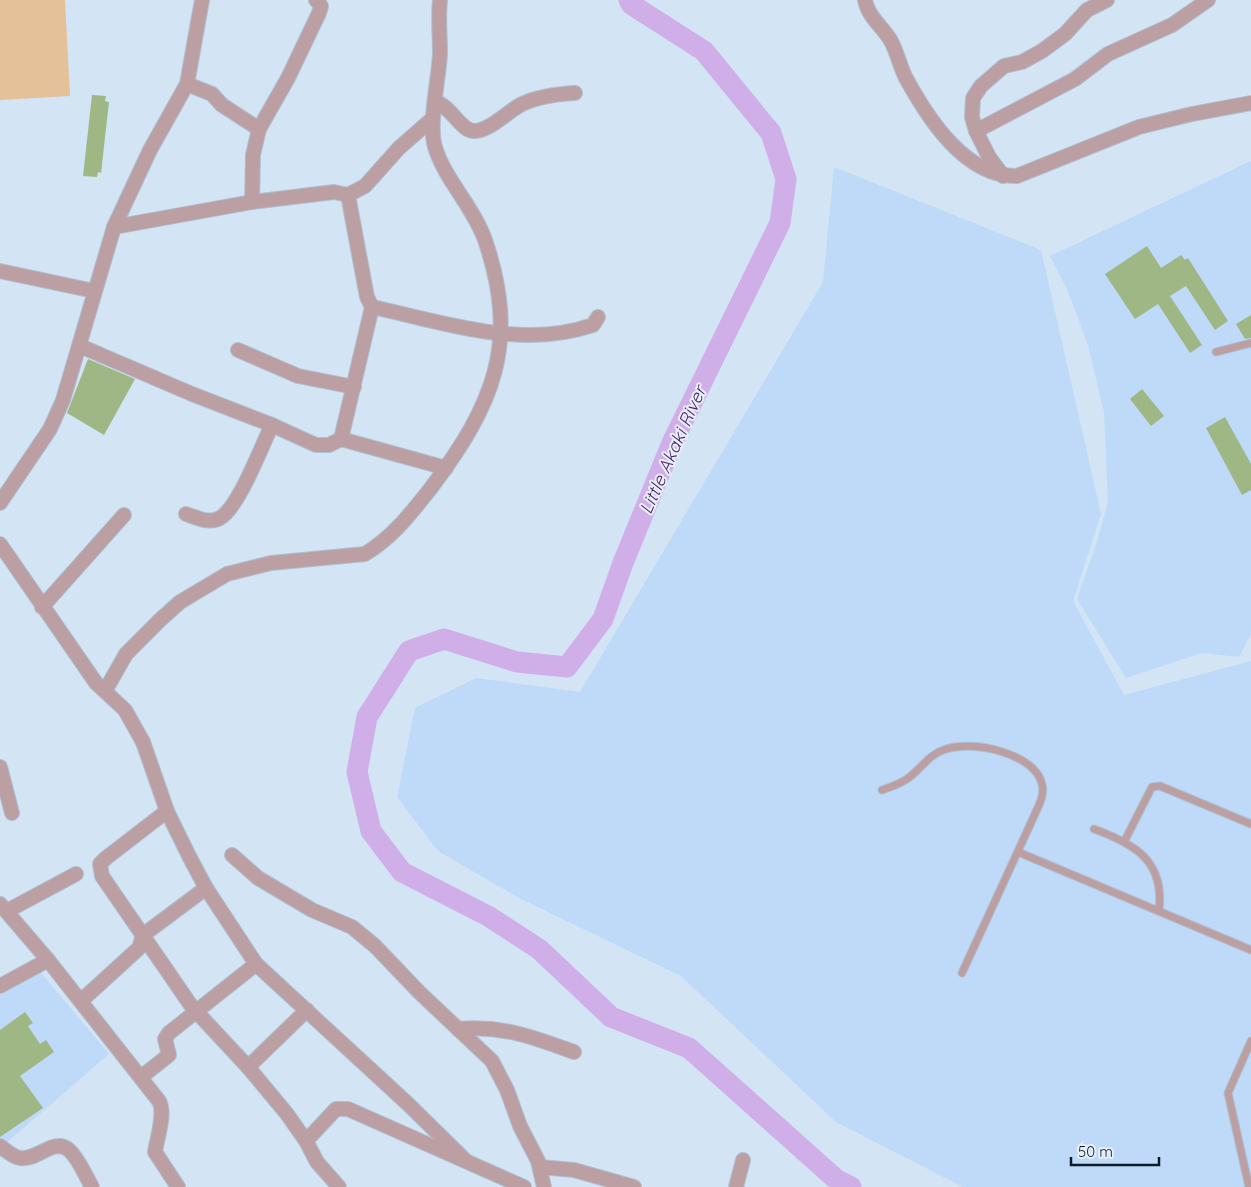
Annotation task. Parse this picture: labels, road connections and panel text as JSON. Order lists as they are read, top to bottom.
{
  "water": ["Little Akaki River"],
  "scale_bar": "50 m"
}
